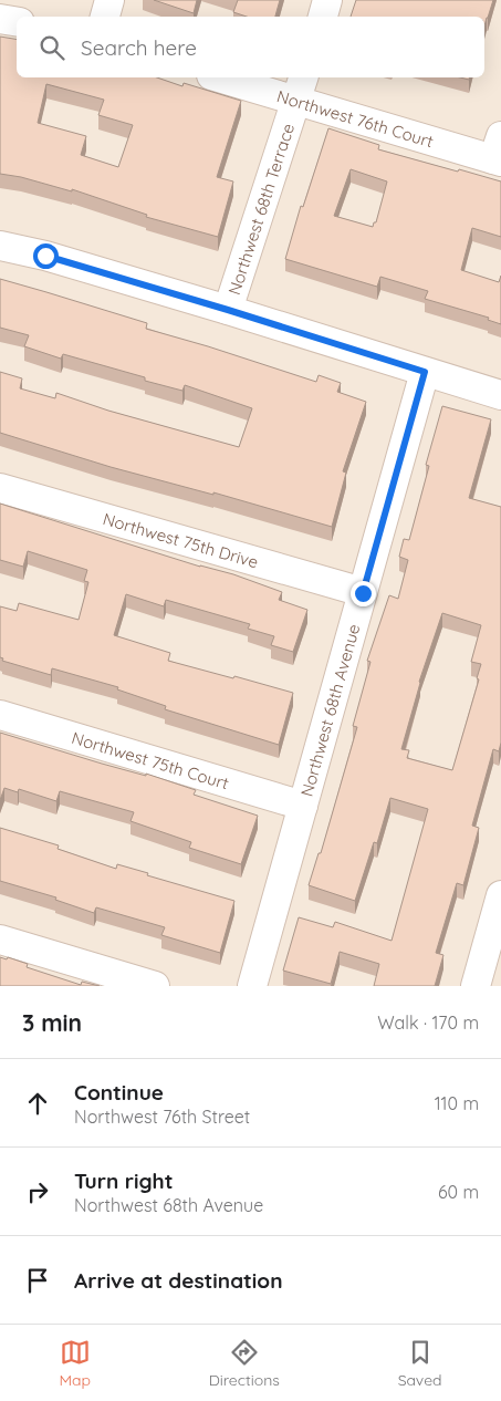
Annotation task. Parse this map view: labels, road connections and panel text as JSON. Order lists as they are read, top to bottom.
{
  "streets": {
    "street": [
      "Northwest 76th Court",
      "Northwest 68th Terrace",
      "Northwest 75th Drive",
      "Northwest 68th Avenue",
      "Northwest 75th Court"
    ]
  },
  "crossings": [
    ["Northwest 76th Court", "Northwest 68th Terrace"],
    ["Northwest 75th Drive", "Northwest 68th Avenue"],
    ["Northwest 68th Avenue", "Northwest 75th Court"]
  ],
  "page": {
    "search": "Search here",
    "heading": ["3 min", "Walk · 170 m"],
    "list": [
      ["Continue", "Northwest 76th Street", "110 m"],
      ["Turn right", "Northwest 68th Avenue", "60 m"],
      "Arrive at destination"
    ],
    "nav": ["Map", "Directions", "Saved"]
  }
}
